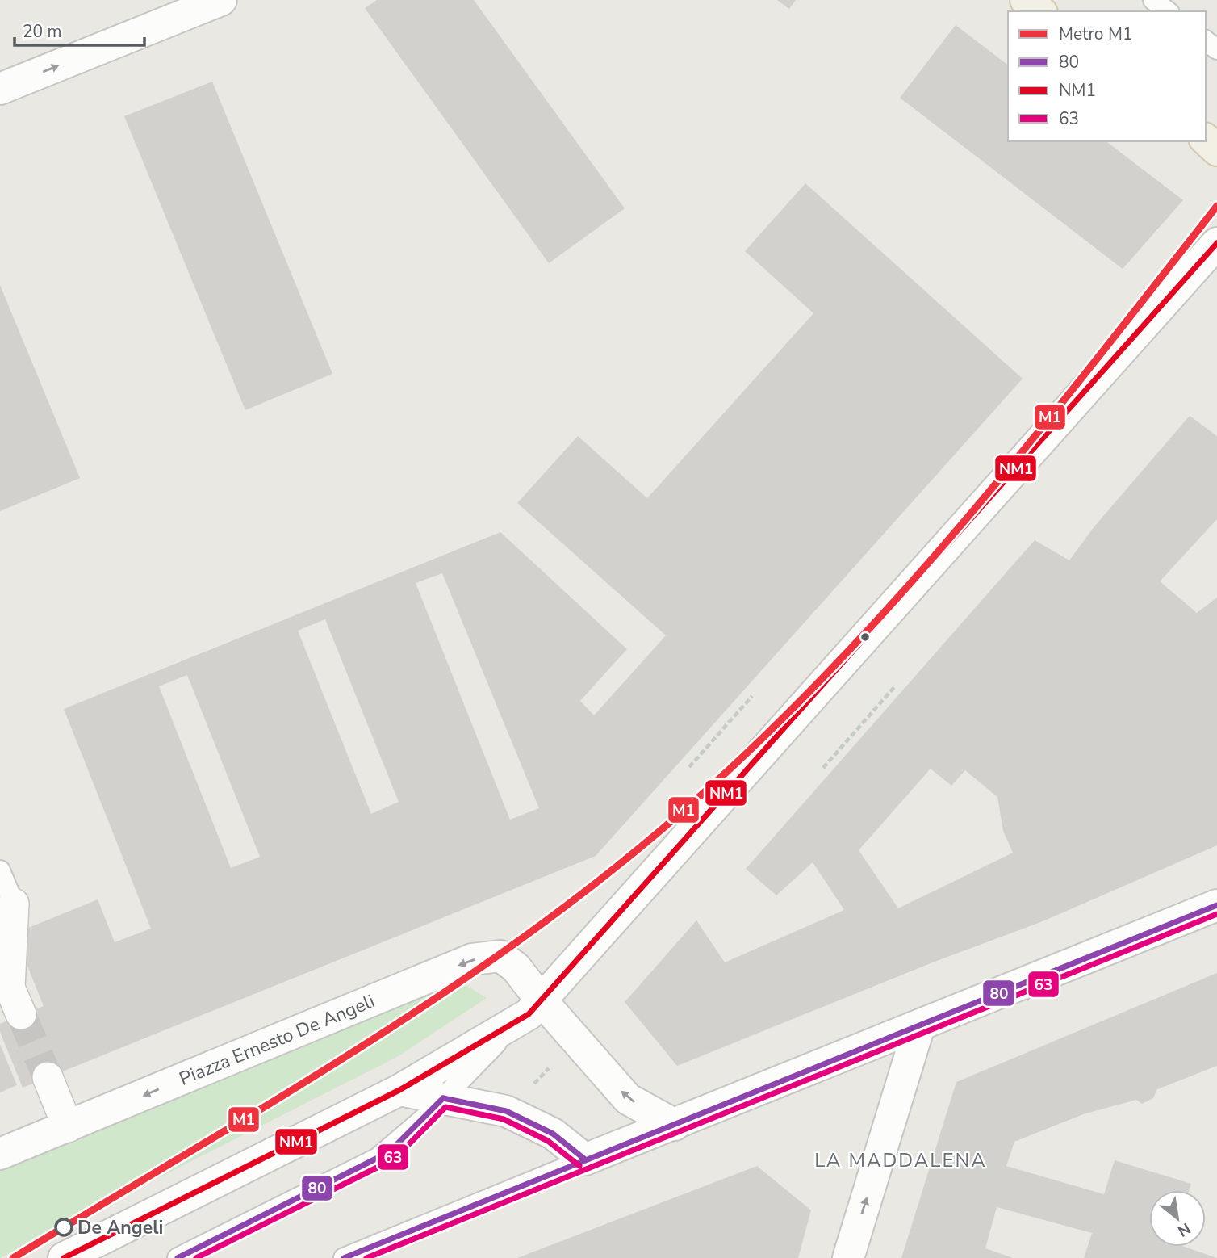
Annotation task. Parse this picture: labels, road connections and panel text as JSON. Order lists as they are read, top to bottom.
{
  "streets": {
    "street": ["Piazza Ernesto De Angeli"]
  },
  "one_way": ["Piazza Ernesto De Angeli"],
  "districts": ["LA MADDALENA"],
  "places": ["De Angeli"],
  "lines": [
    "metro line M1",
    "transit line NM1",
    "transit line 80",
    "transit line 63"
  ],
  "legend": [
    "Metro M1",
    "80",
    "NM1",
    "63"
  ],
  "scale_bar": "20 m",
  "north": "bottom right"
}
